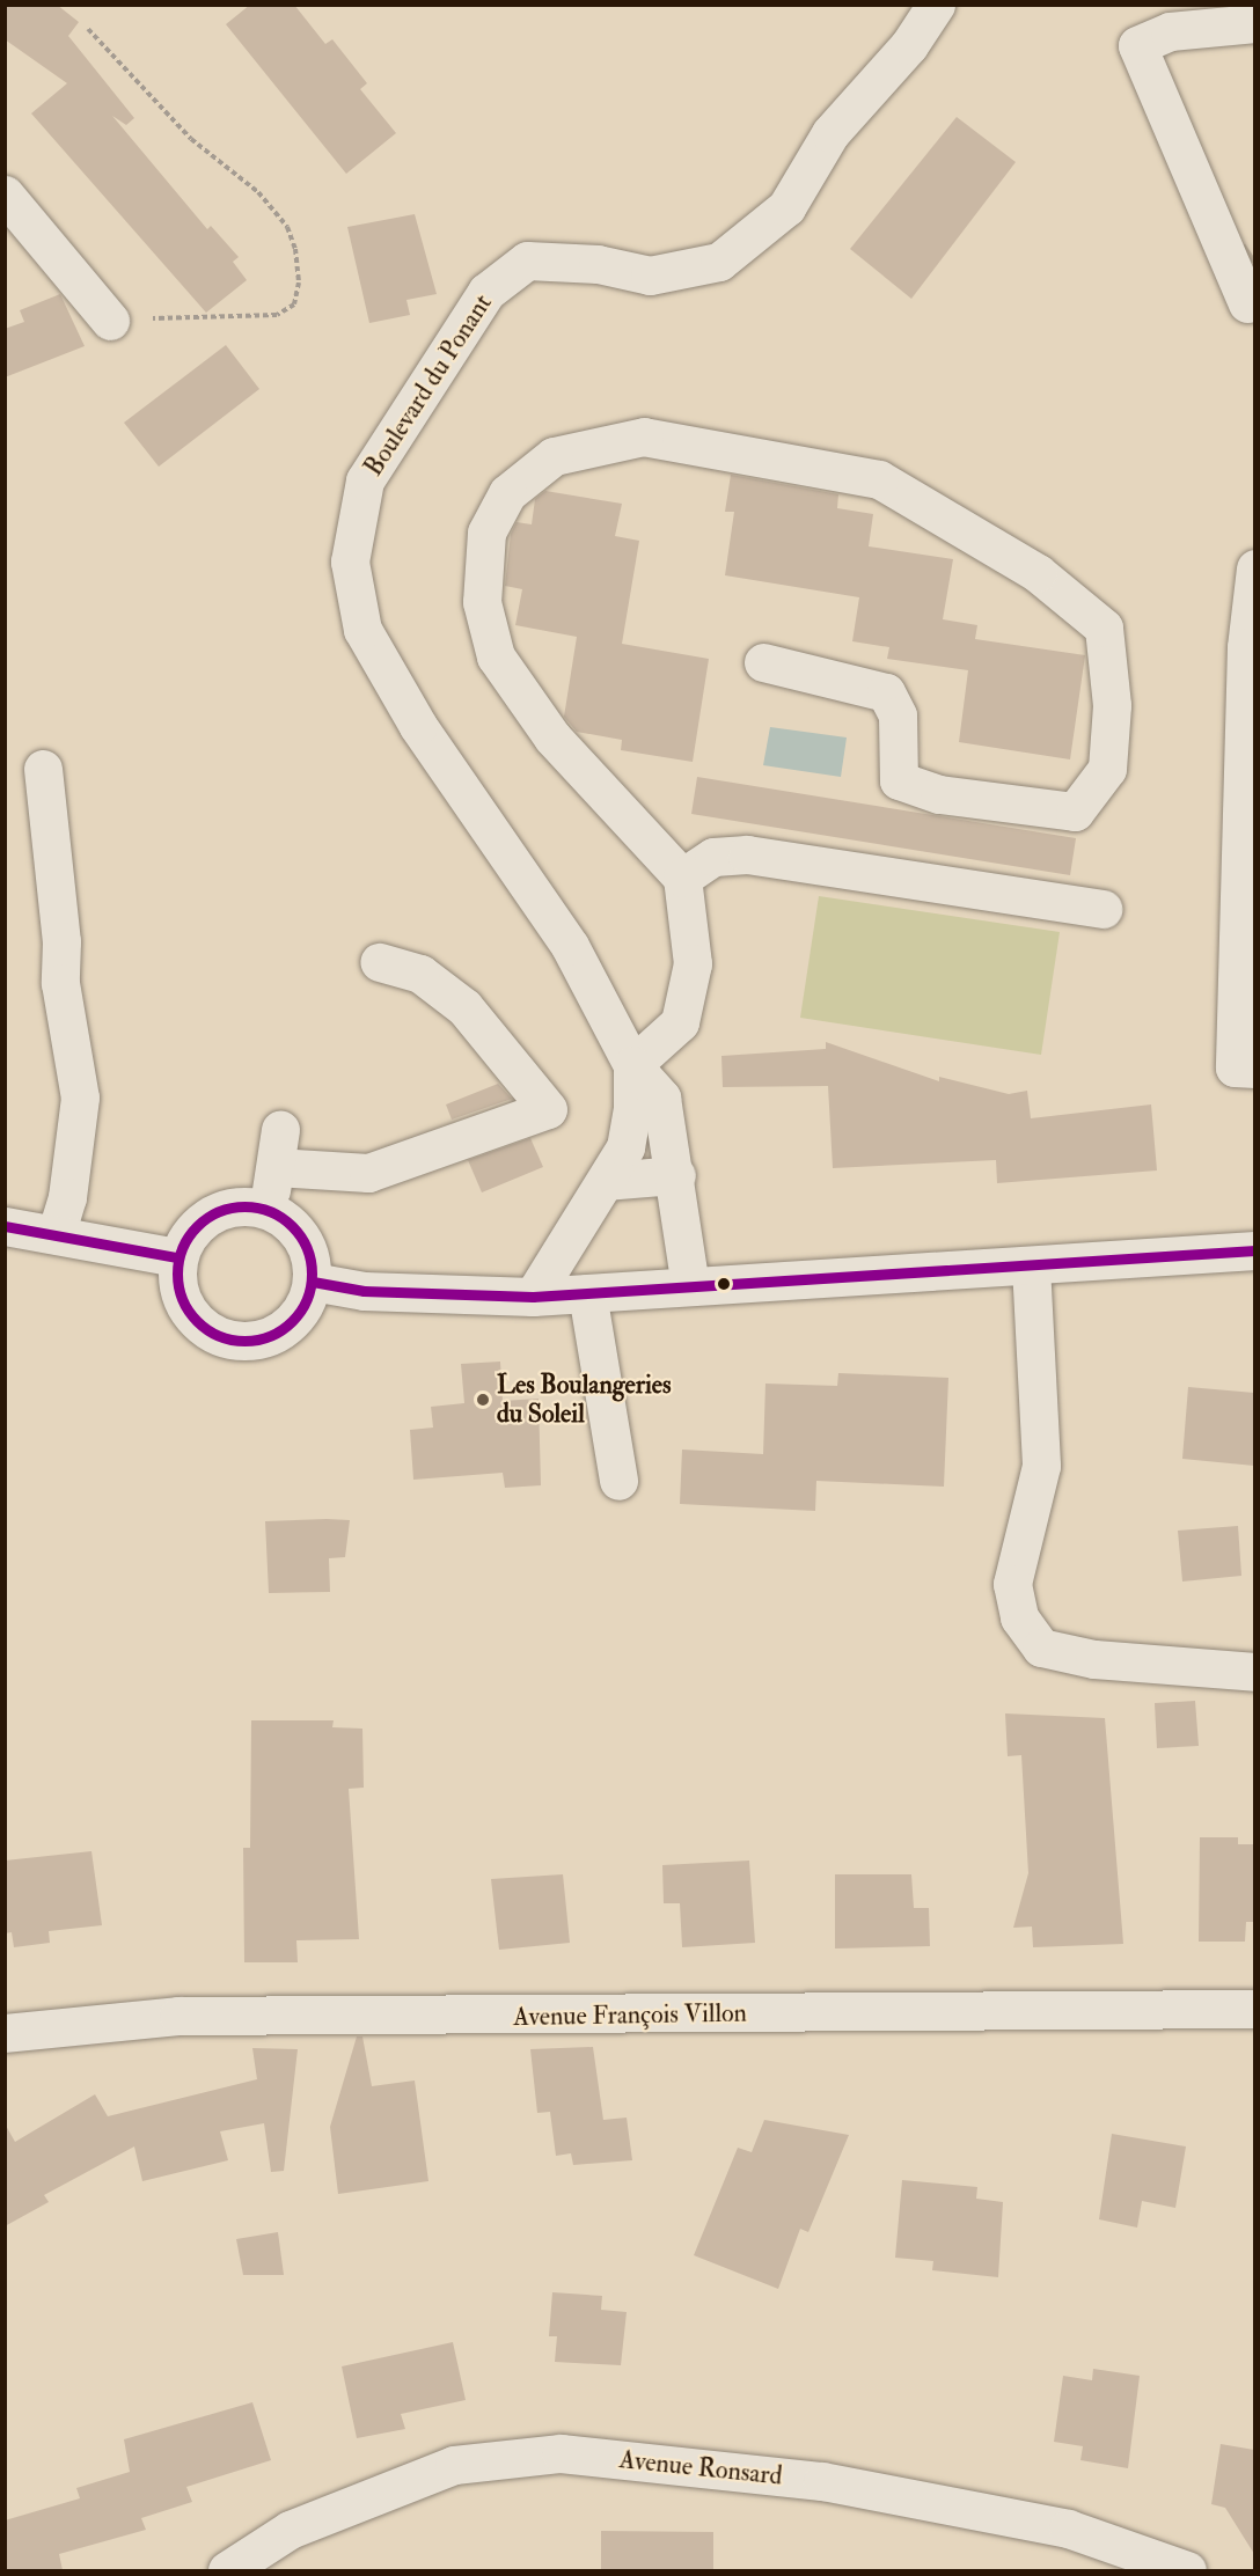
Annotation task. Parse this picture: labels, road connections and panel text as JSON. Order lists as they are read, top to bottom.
{
  "streets": {
    "street": ["Boulevard du Ponant", "Avenue François Villon", "Avenue Ronsard"]
  },
  "places": ["Les Boulangeries du Soleil"]
}
